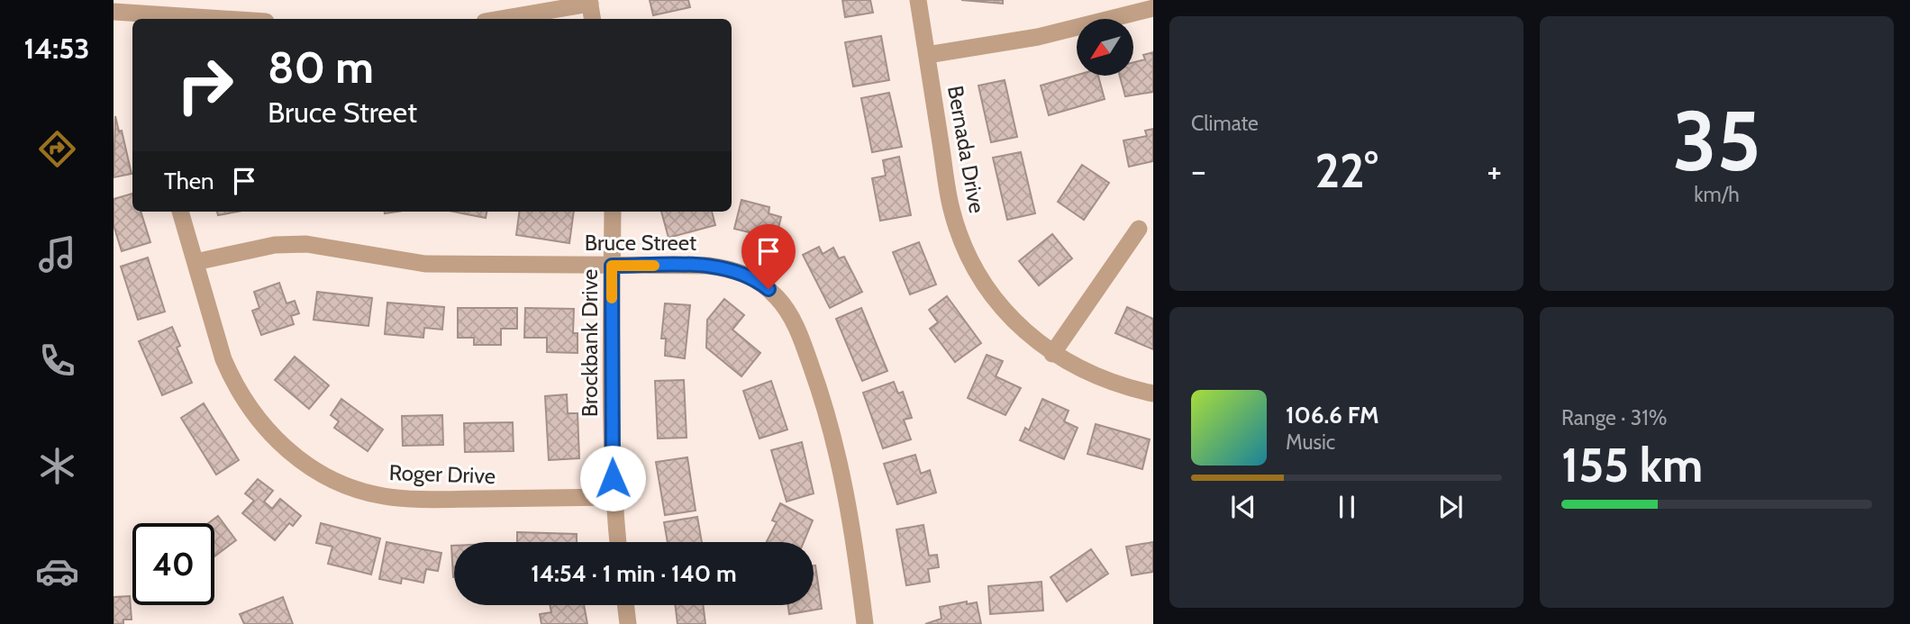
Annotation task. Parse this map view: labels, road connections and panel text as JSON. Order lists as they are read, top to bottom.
{
  "streets": {
    "street": [
      "Bernada Drive",
      "Bruce Street",
      "Brockbank Drive",
      "Roger Drive"
    ]
  },
  "crossings": [
    ["Bruce Street", "Brockbank Drive"],
    ["Bruce Street", "Roger Drive"],
    ["Brockbank Drive", "Roger Drive"]
  ],
  "north": "bottom left",
  "page": {
    "tabs": "14:53",
    "tile": [
      "Climate",
      ["35", "km/h"],
      ["Range · 31%", "155 km"]
    ],
    "turn": ["80 m", "Bruce Street"],
    "heat": ["−", "22°", "+"],
    "then": "Then",
    "song": ["106.6 FM", "Music"],
    "limit": "40",
    "trip": "14:54 · 1 min · 140 m"
  }
}
